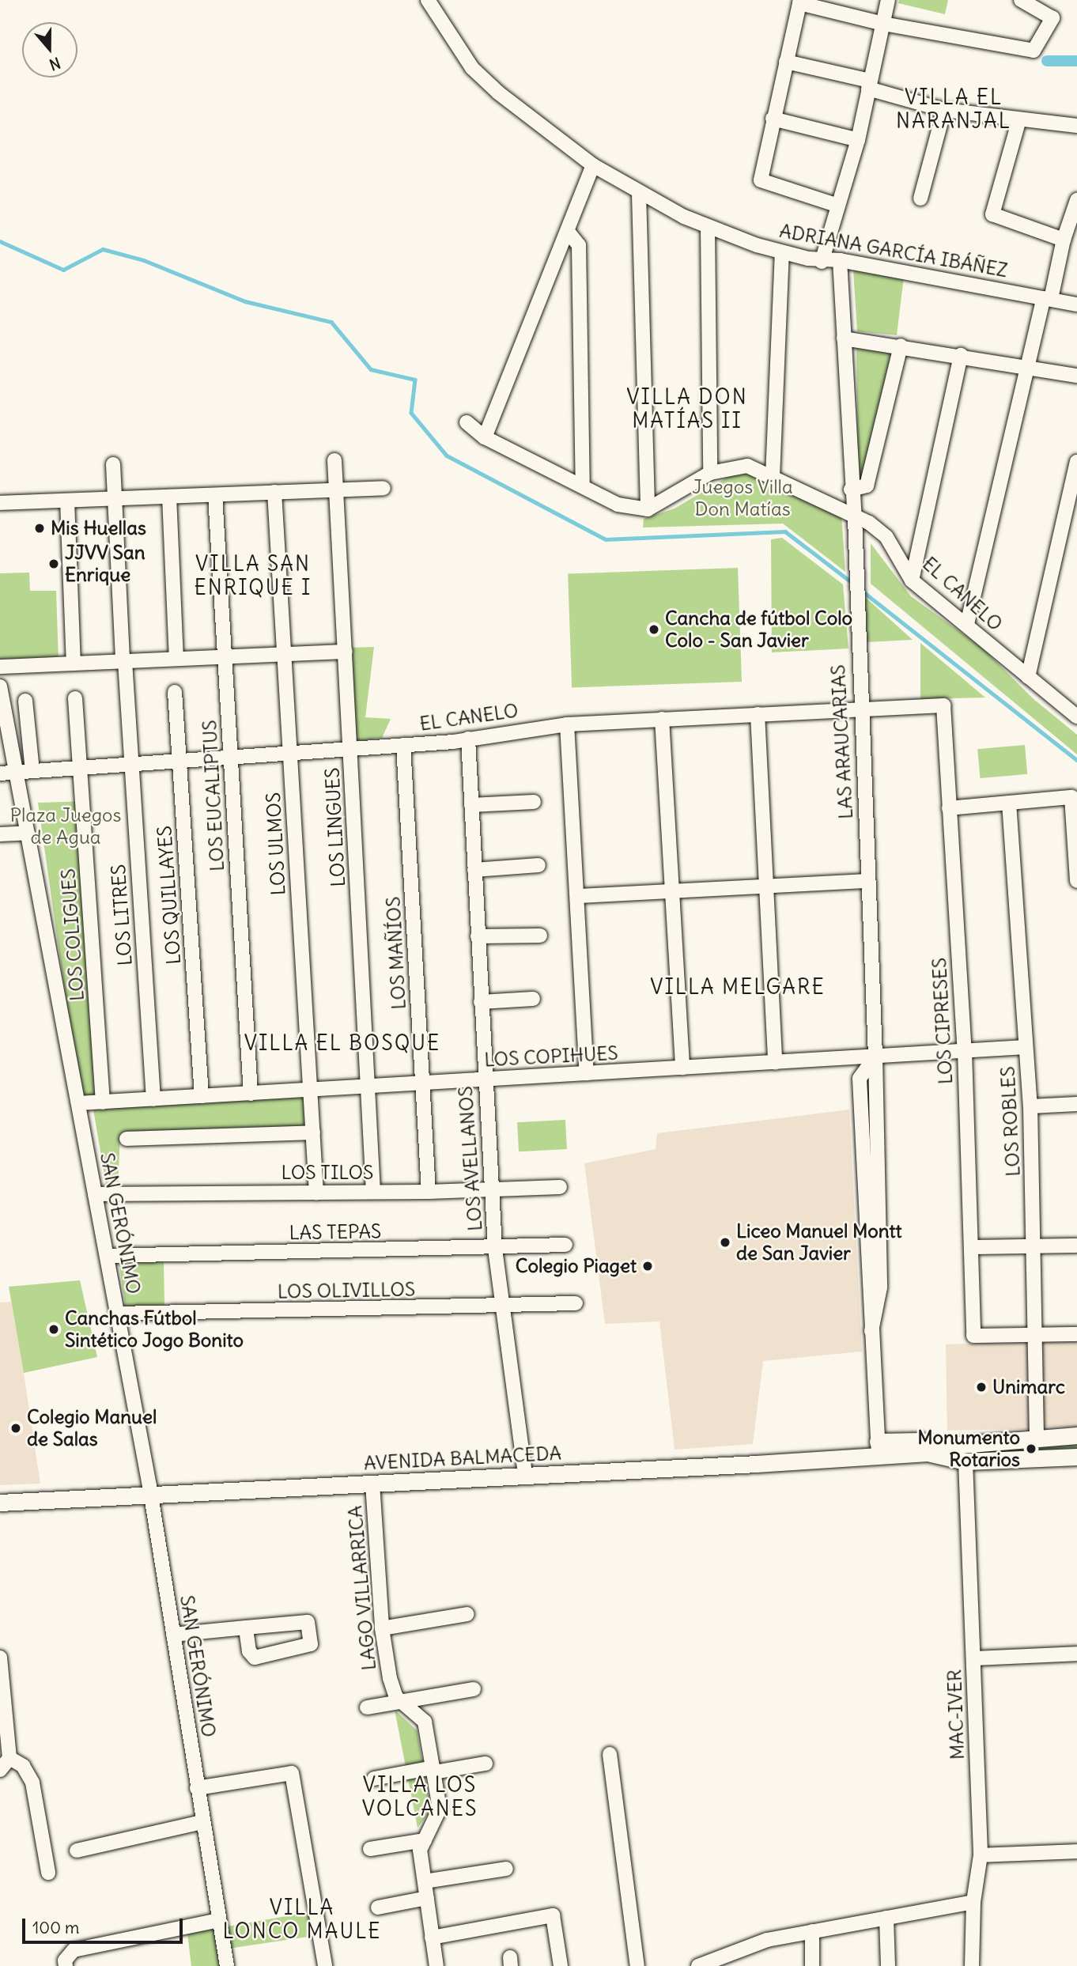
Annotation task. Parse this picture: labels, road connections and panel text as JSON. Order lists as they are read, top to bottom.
{
  "streets": {
    "main road": ["AVENIDA BALMACEDA"],
    "street": [
      "ADRIANA GARCÍA IBÁÑEZ",
      "EL CANELO",
      "LAS ARAUCARIAS",
      "LOS EUCALIPTUS",
      "LOS LINGUES",
      "LOS ULMOS",
      "LOS QUILLAYES",
      "LOS LITRES",
      "LOS COLIGUES",
      "LOS MAÑÍOS",
      "LOS CIPRESES",
      "LOS COPIHUES",
      "LOS ROBLES",
      "LOS AVELLANOS",
      "LOS TILOS",
      "SAN GERÓNIMO",
      "LAS TEPAS",
      "LOS OLIVILLOS",
      "LAGO VILLARRICA",
      "MAC-IVER"
    ]
  },
  "crossings": [
    ["ADRIANA GARCÍA IBÁÑEZ", "LAS ARAUCARIAS"],
    ["EL CANELO", "LAS ARAUCARIAS"],
    ["EL CANELO", "LOS EUCALIPTUS"],
    ["EL CANELO", "LOS LINGUES"],
    ["EL CANELO", "LOS ULMOS"],
    ["EL CANELO", "LOS QUILLAYES"],
    ["EL CANELO", "LOS LITRES"],
    ["EL CANELO", "LOS COLIGUES"],
    ["EL CANELO", "LOS MAÑÍOS"],
    ["EL CANELO", "LOS CIPRESES"],
    ["EL CANELO", "LOS AVELLANOS"],
    ["EL CANELO", "SAN GERÓNIMO"],
    ["LAS ARAUCARIAS", "LOS COPIHUES"],
    ["LOS EUCALIPTUS", "LOS COPIHUES"],
    ["LOS LINGUES", "LOS COPIHUES"],
    ["LOS LINGUES", "LOS TILOS"],
    ["LOS ULMOS", "LOS COPIHUES"],
    ["LOS ULMOS", "LOS TILOS"],
    ["LOS QUILLAYES", "LOS COPIHUES"],
    ["LOS LITRES", "LOS COPIHUES"],
    ["LOS COLIGUES", "LOS COPIHUES"],
    ["LOS MAÑÍOS", "LOS COPIHUES"],
    ["LOS MAÑÍOS", "LOS TILOS"],
    ["LOS CIPRESES", "LOS COPIHUES"],
    ["LOS CIPRESES", "LOS ROBLES"],
    ["LOS COPIHUES", "LOS ROBLES"],
    ["LOS COPIHUES", "LOS AVELLANOS"],
    ["LOS COPIHUES", "SAN GERÓNIMO"],
    ["LOS ROBLES", "AVENIDA BALMACEDA"],
    ["LOS AVELLANOS", "LOS TILOS"],
    ["LOS AVELLANOS", "LAS TEPAS"],
    ["LOS AVELLANOS", "LOS OLIVILLOS"],
    ["LOS AVELLANOS", "AVENIDA BALMACEDA"],
    ["LOS TILOS", "SAN GERÓNIMO"],
    ["SAN GERÓNIMO", "LAS TEPAS"],
    ["SAN GERÓNIMO", "LOS OLIVILLOS"],
    ["SAN GERÓNIMO", "AVENIDA BALMACEDA"],
    ["AVENIDA BALMACEDA", "LAGO VILLARRICA"],
    ["AVENIDA BALMACEDA", "MAC-IVER"]
  ],
  "districts": [
    "VILLA EL NARANJAL",
    "VILLA DON MATÍAS II",
    "VILLA SAN ENRIQUE I",
    "VILLA MELGARE",
    "VILLA EL BOSQUE",
    "VILLA LOS VOLCANES",
    "VILLA LONCO MAULE"
  ],
  "parks": ["Juegos Villa Don Matías", "Plaza Juegos de Agua"],
  "places": [
    "Mis Huellas",
    "JJVV San Enrique",
    "Cancha de fútbol Colo Colo - San Javier",
    "Liceo Manuel Montt de San Javier",
    "Colegio Piaget",
    "Canchas Fútbol Sintético Jogo Bonito",
    "Unimarc",
    "Colegio Manuel de Salas",
    "Monumento Rotarios"
  ],
  "scale_bar": "100 m",
  "north": "bottom"
}
